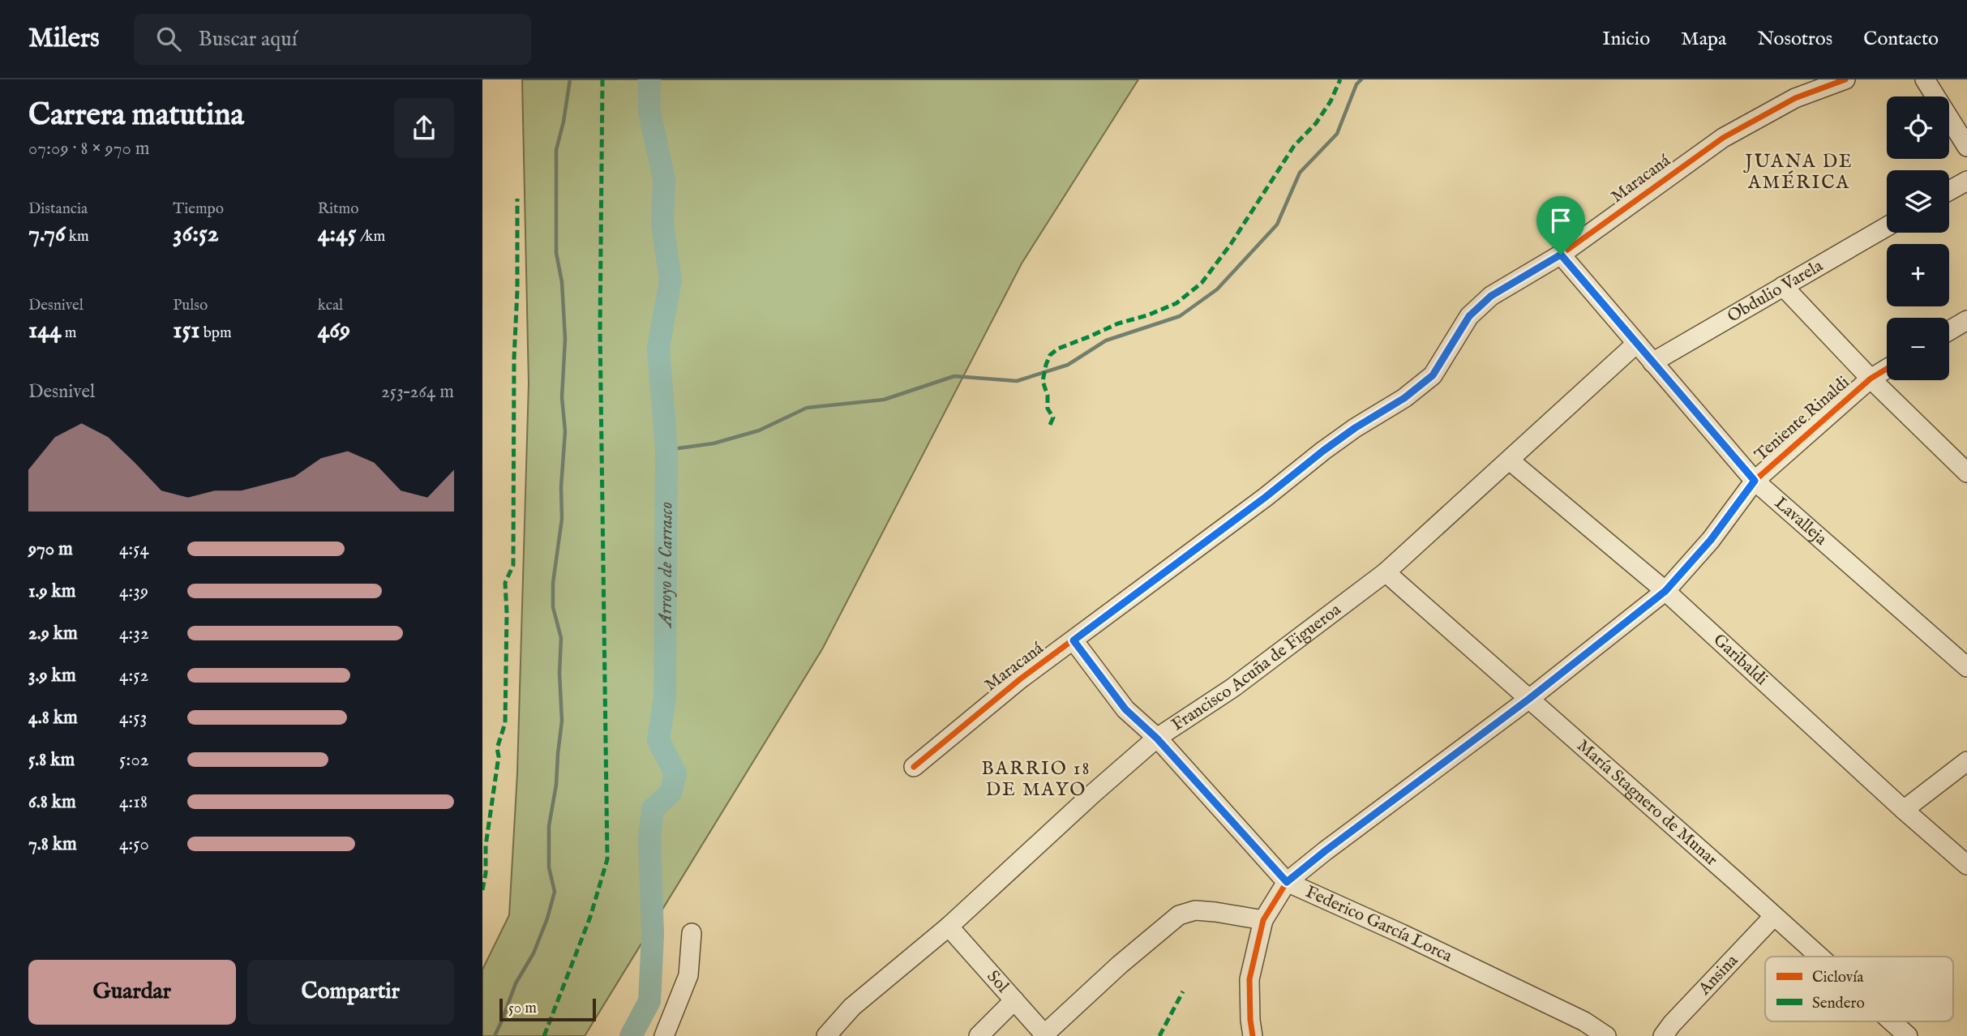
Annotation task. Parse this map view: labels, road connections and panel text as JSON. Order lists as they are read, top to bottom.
{
  "streets": {
    "street": [
      "Maracaná",
      "Obdulio Varela",
      "Teniente Rinaldi",
      "Lavalleja",
      "Garibaldi",
      "Francisco Acuña de Figueroa",
      "María Stagnero de Munar",
      "Federico García Lorca",
      "Ansina",
      "Sol"
    ]
  },
  "crossings": [
    ["Maracaná", "Lavalleja"],
    ["Maracaná", "Federico García Lorca"],
    ["Obdulio Varela", "Lavalleja"],
    ["Teniente Rinaldi", "Lavalleja"],
    ["Teniente Rinaldi", "Garibaldi"],
    ["Teniente Rinaldi", "María Stagnero de Munar"],
    ["Teniente Rinaldi", "Federico García Lorca"],
    ["Lavalleja", "Francisco Acuña de Figueroa"],
    ["Garibaldi", "Francisco Acuña de Figueroa"],
    ["Francisco Acuña de Figueroa", "María Stagnero de Munar"],
    ["Francisco Acuña de Figueroa", "Federico García Lorca"],
    ["Francisco Acuña de Figueroa", "Sol"],
    ["María Stagnero de Munar", "Ansina"]
  ],
  "districts": ["JUANA DE AMÉRICA", "BARRIO 18 DE MAYO"],
  "water": ["Arroyo de Carrasco"],
  "legend": ["Ciclovía", "Sendero"],
  "scale_bar": "50 m",
  "page": {
    "header": "Milers",
    "search": "Buscar aquí",
    "nav": [
      "Inicio",
      "Mapa",
      "Nosotros",
      "Contacto"
    ],
    "heading": ["Carrera matutina", "07:09 · 8 × 970 m"],
    "map_buttons": ["+", "−"],
    "stats": [
      ["Distancia", "7.76 km"],
      ["Tiempo", "36:52"],
      ["Ritmo", "4:45 /km"],
      ["Desnivel", "144 m"],
      ["Pulso", "151 bpm"],
      ["kcal", "469"]
    ],
    "chart": ["Desnivel", "253–264 m"],
    "list": [
      {
        "name": "970 m",
        "note": "4:54"
      },
      {
        "name": "1.9 km",
        "note": "4:39"
      },
      {
        "name": "2.9 km",
        "note": "4:32"
      },
      {
        "name": "3.9 km",
        "note": "4:52"
      },
      {
        "name": "4.8 km",
        "note": "4:53"
      },
      {
        "name": "5.8 km",
        "note": "5:02"
      },
      {
        "name": "6.8 km",
        "note": "4:18"
      },
      {
        "name": "7.8 km",
        "note": "4:50"
      }
    ],
    "buttons": ["Guardar", "Compartir"],
    "scale": "50 m"
  }
}
